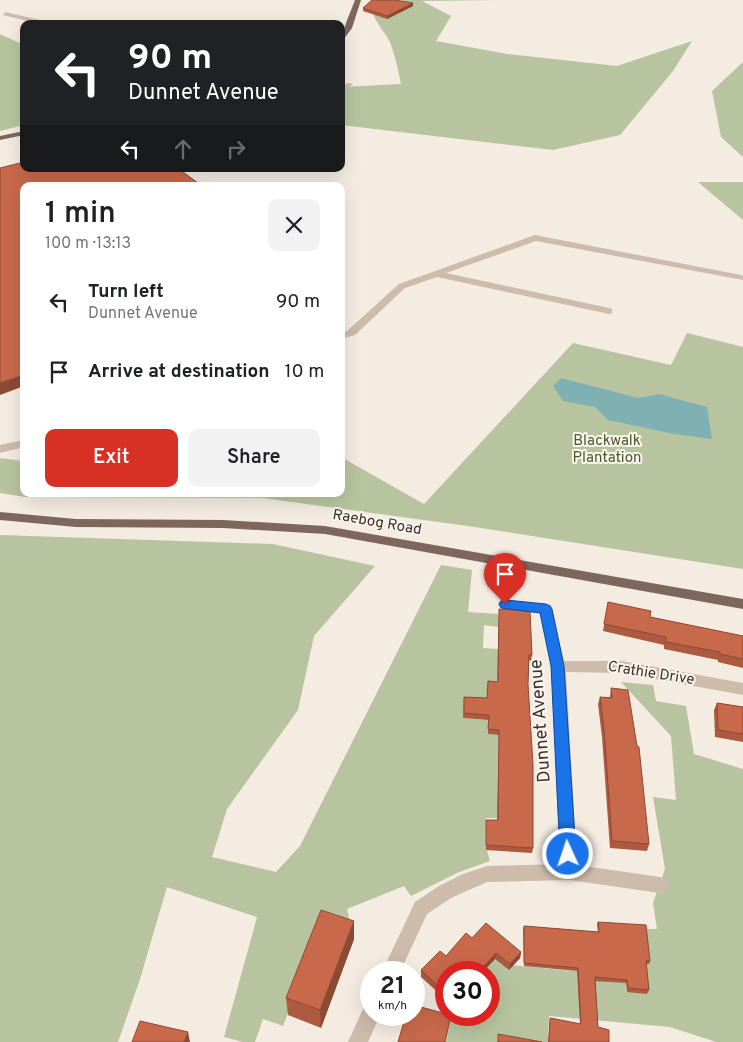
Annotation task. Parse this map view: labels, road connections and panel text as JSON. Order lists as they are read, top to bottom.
{
  "streets": {
    "main road": ["Raebog Road"],
    "street": ["Crathie Drive", "Dunnet Avenue"]
  },
  "crossings": [
    ["Crathie Drive", "Dunnet Avenue"]
  ],
  "parks": ["Blackwalk Plantation"],
  "page": {
    "turn": ["90 m", "Dunnet Avenue"],
    "heading": ["1 min", "100 m · 13:13"],
    "list": [
      {
        "name": "Turn left",
        "note": "Dunnet Avenue",
        "value": "90 m"
      },
      {
        "name": "Arrive at destination",
        "value": "10 m"
      }
    ],
    "buttons": ["Exit", "Share"],
    "speed": "21 km/h",
    "limit": "30"
  }
}
